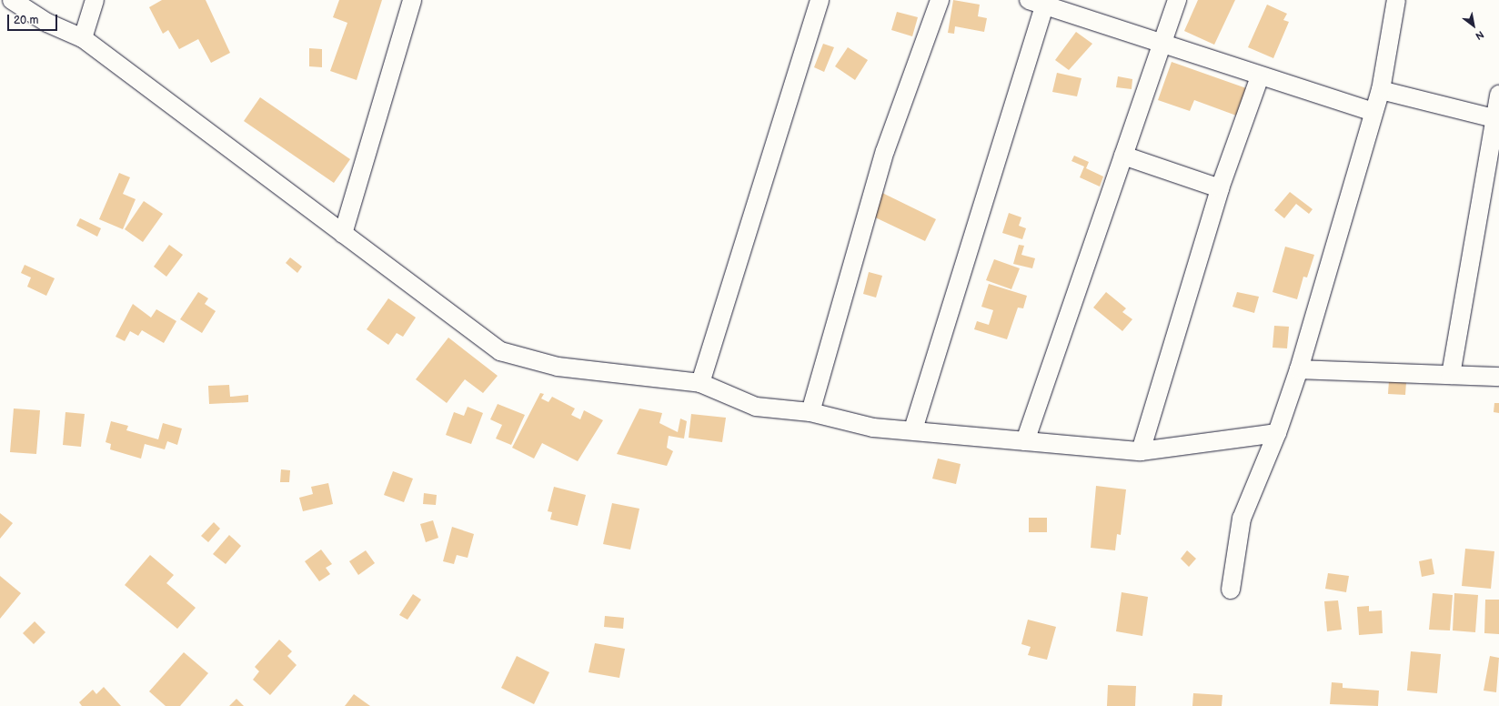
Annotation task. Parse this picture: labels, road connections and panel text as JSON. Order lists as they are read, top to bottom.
{
  "scale_bar": "20 m",
  "north": "bottom right"
}
